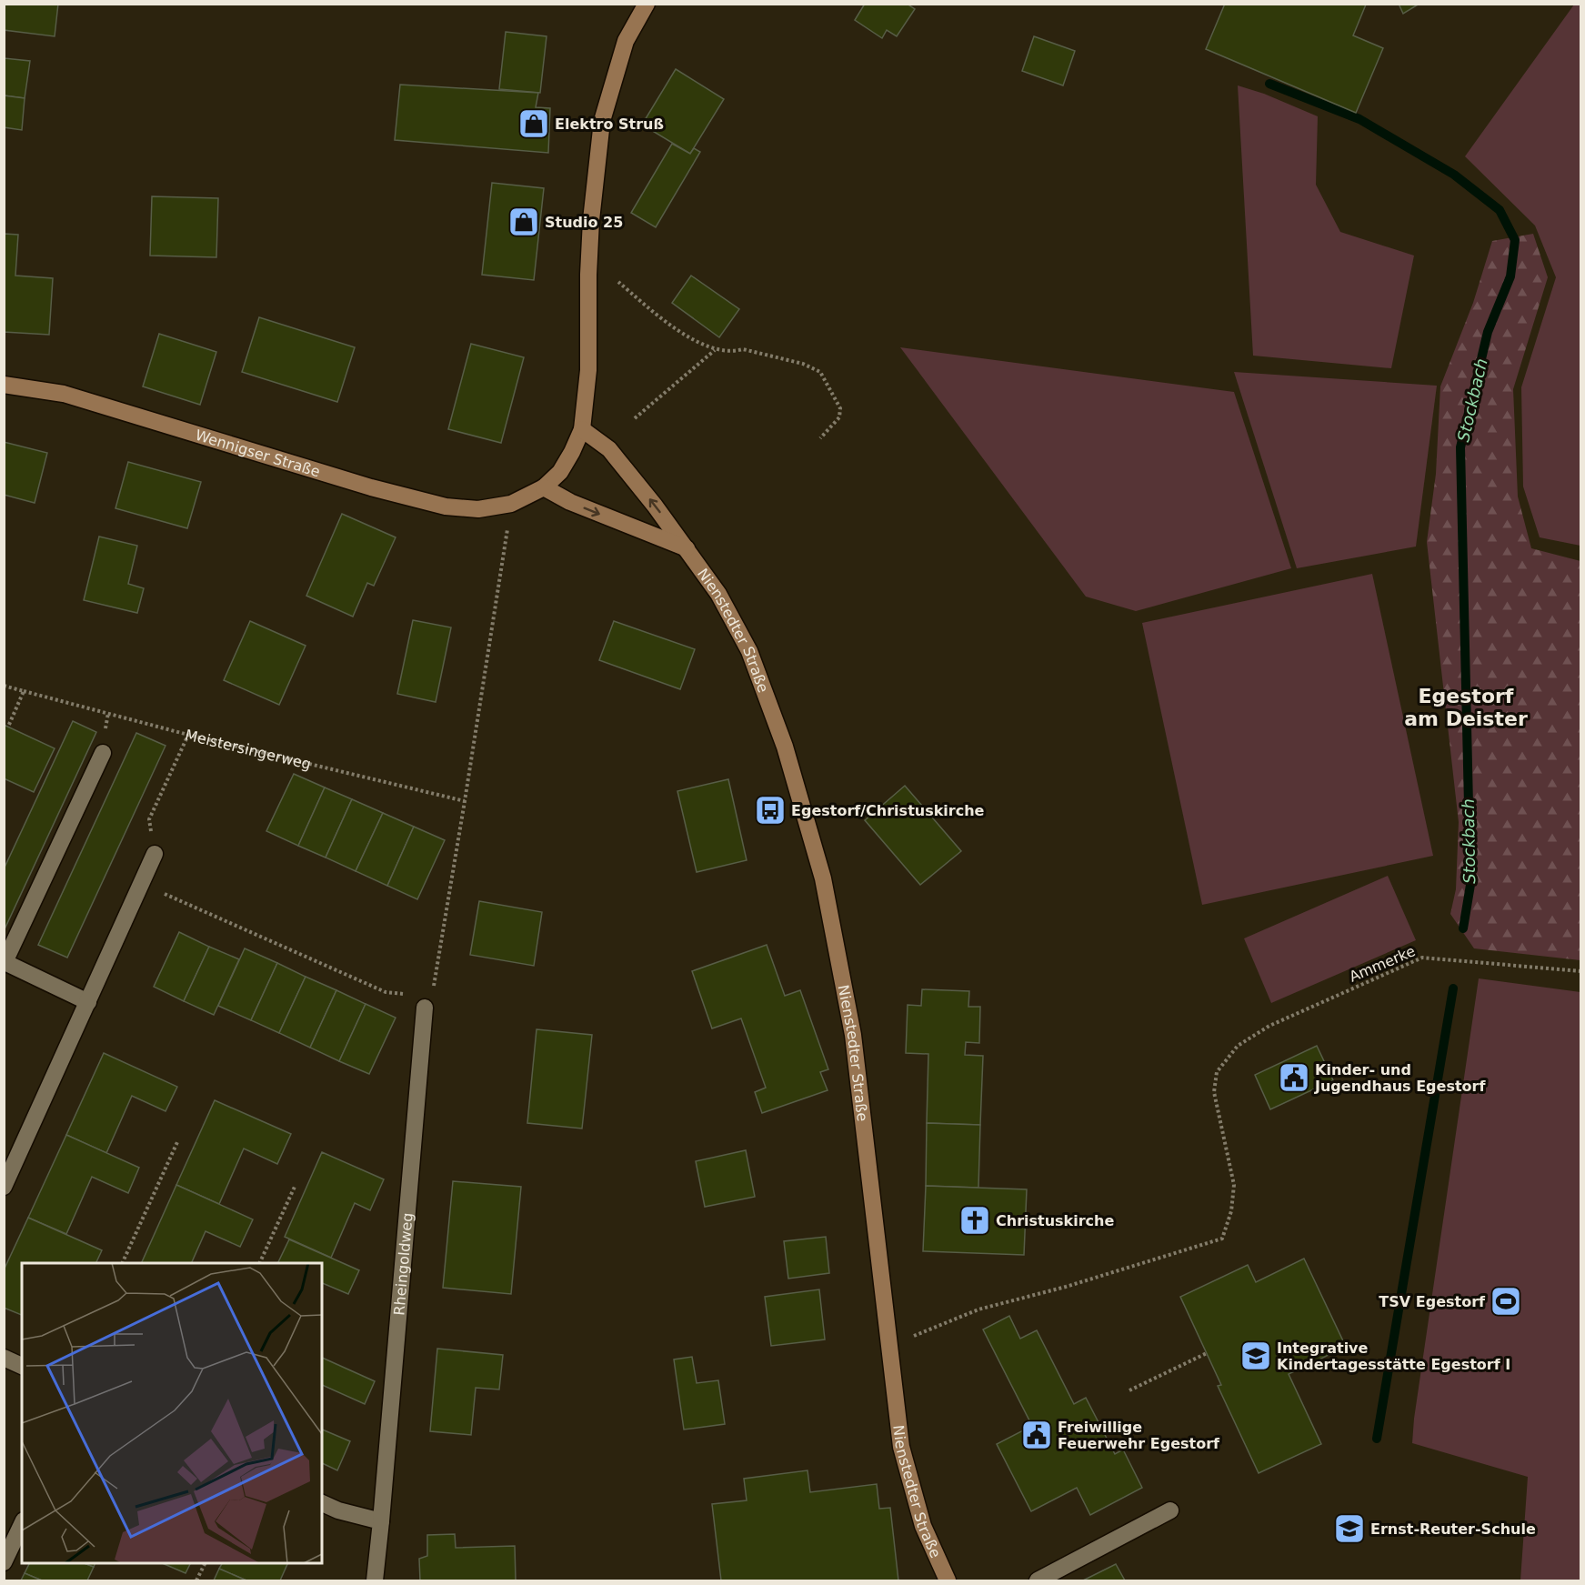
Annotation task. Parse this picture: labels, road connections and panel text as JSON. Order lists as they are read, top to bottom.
{
  "streets": {
    "main road": ["Wennigser Straße", "Nienstedter Straße"],
    "street": ["Rheingoldweg"],
    "path": ["Meistersingerweg", "Ammerke"]
  },
  "crossings": [
    ["Nienstedter Straße", "Ammerke"]
  ],
  "districts": ["Egestorf am Deister"],
  "water": ["Stockbach"],
  "places": {
    "shop": ["Elektro Struß", "Studio 25"],
    "bus stop": ["Egestorf/Christuskirche"],
    "public building": ["Kinder- und Jugendhaus Egestorf", "Freiwillige Feuerwehr Egestorf"],
    "church": ["Christuskirche"],
    "sports": ["TSV Egestorf"],
    "school or university": ["Integrative Kindertagesstätte Egestorf I", "Ernst-Reuter-Schule"]
  }
}
